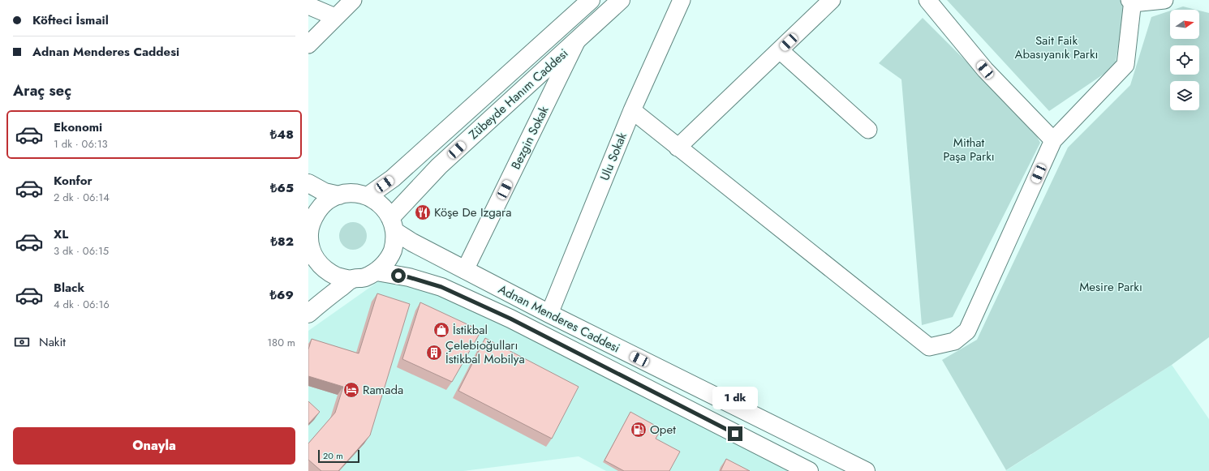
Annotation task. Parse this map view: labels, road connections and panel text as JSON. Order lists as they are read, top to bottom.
{
  "streets": {
    "main road": ["Zübeyde Hanım Caddesi", "Adnan Menderes Caddesi"],
    "street": ["Bezgin Sokak", "Ulu Sokak"]
  },
  "crossings": [
    ["Zübeyde Hanım Caddesi", "Bezgin Sokak"],
    ["Zübeyde Hanım Caddesi", "Adnan Menderes Caddesi"],
    ["Bezgin Sokak", "Adnan Menderes Caddesi"],
    ["Ulu Sokak", "Adnan Menderes Caddesi"]
  ],
  "parks": ["Sait Faik Abasıyanık Parkı", "Mithat Paşa Parkı", "Mesire Parkı"],
  "places": {
    "restaurant": ["Köşe De Izgara"],
    "shop": ["İstikbal"],
    "building": ["Çelebioğulları İstikbal Mobilya"],
    "hotel": ["Ramada"],
    "fuel station": ["Opet"]
  },
  "scale_bar": "20 m",
  "north": "right",
  "page": {
    "banner": ["Köfteci İsmail", "Adnan Menderes Caddesi"],
    "heading": "Araç seç",
    "list": [
      {
        "name": "Ekonomi",
        "note": "1 dk · 06:13",
        "value": "₺48"
      },
      {
        "name": "Konfor",
        "note": "2 dk · 06:14",
        "value": "₺65"
      },
      {
        "name": "XL",
        "note": "3 dk · 06:15",
        "value": "₺82"
      },
      {
        "name": "Black",
        "note": "4 dk · 06:16",
        "value": "₺69"
      }
    ],
    "pay": ["Nakit", "180 m"],
    "bubble": "1 dk",
    "buttons": "Onayla",
    "scale": "20 m"
  }
}
